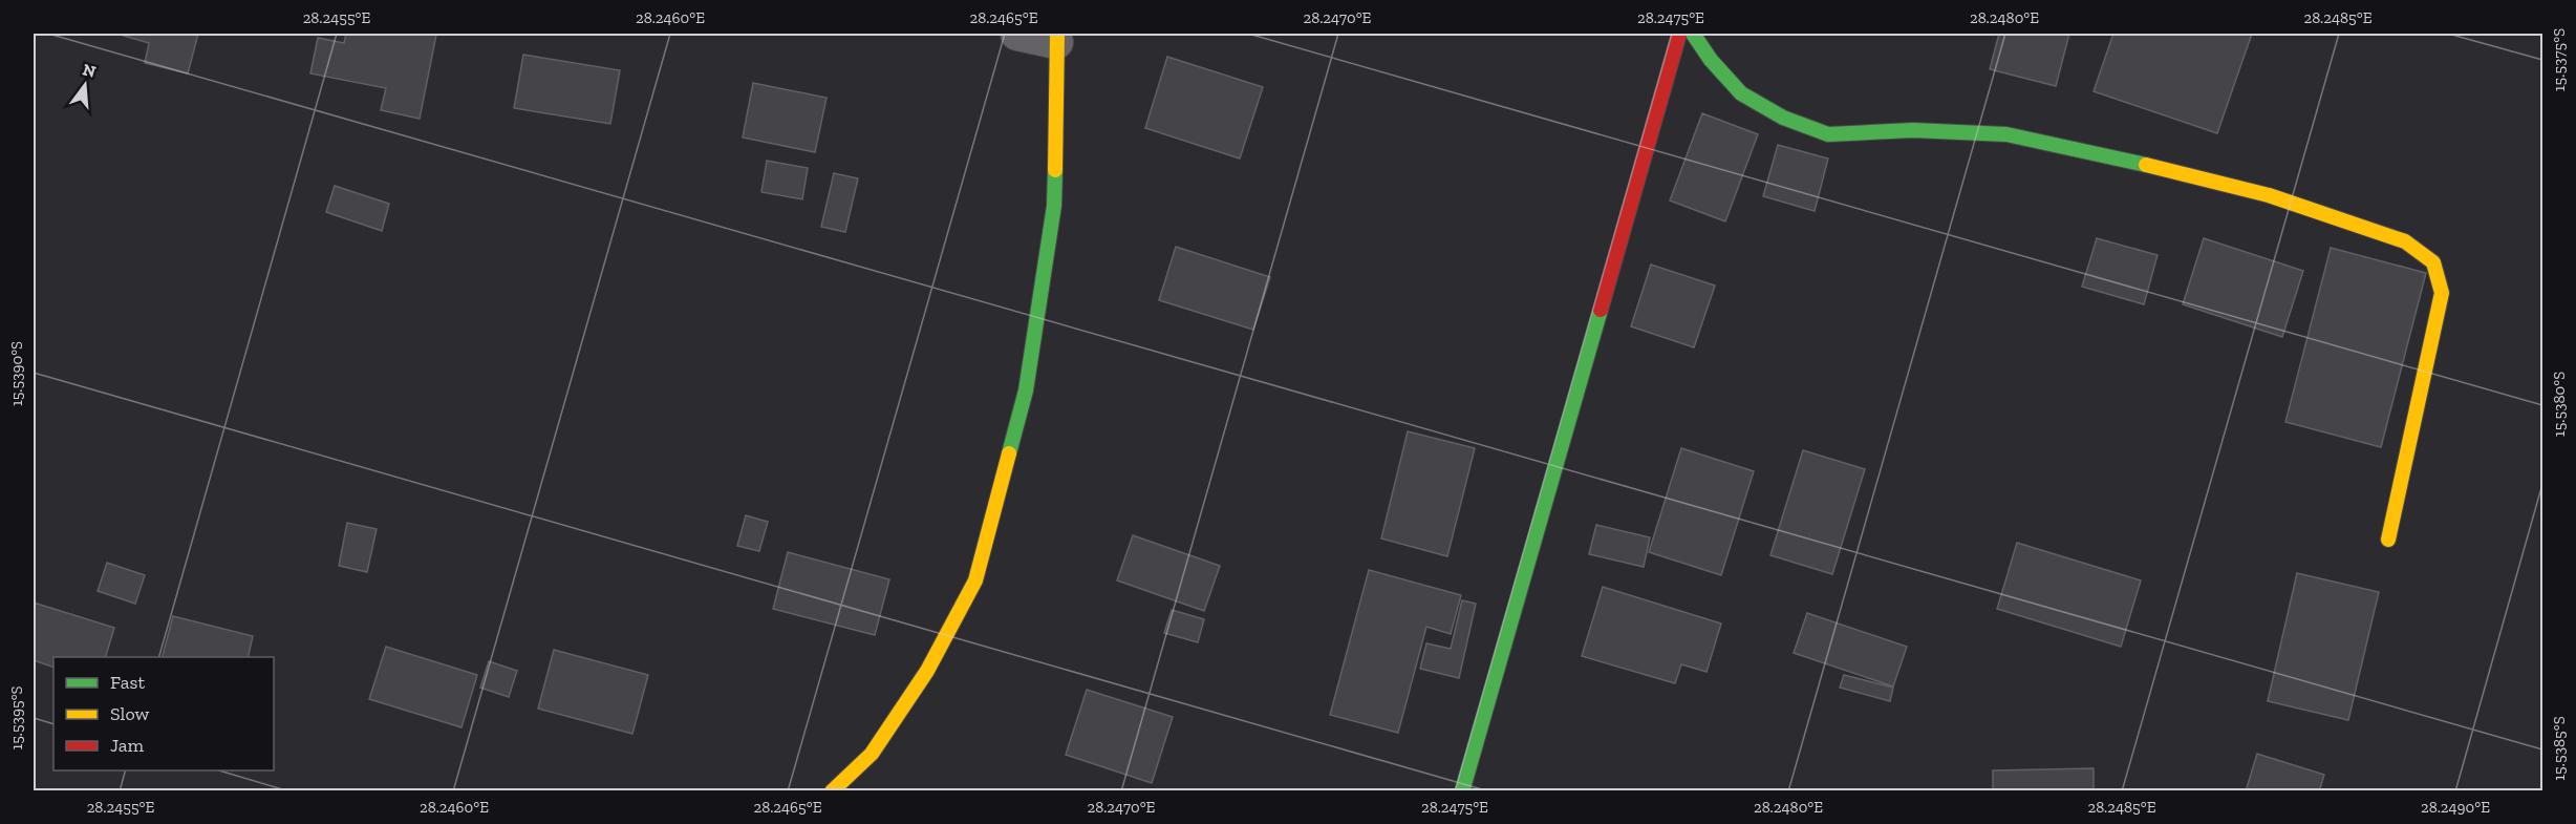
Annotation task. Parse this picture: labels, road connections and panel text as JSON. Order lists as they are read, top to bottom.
{
  "legend": ["Fast", "Slow", "Jam"],
  "north": "top",
  "coordinates": [
    "28.2455°E",
    "28.2460°E",
    "28.2465°E",
    "28.2470°E",
    "28.2475°E",
    "28.2480°E",
    "28.2485°E",
    "15.5375°S",
    "15.5390°S",
    "15.5380°S",
    "15.5395°S",
    "15.5385°S",
    "28.2490°E"
  ]
}
